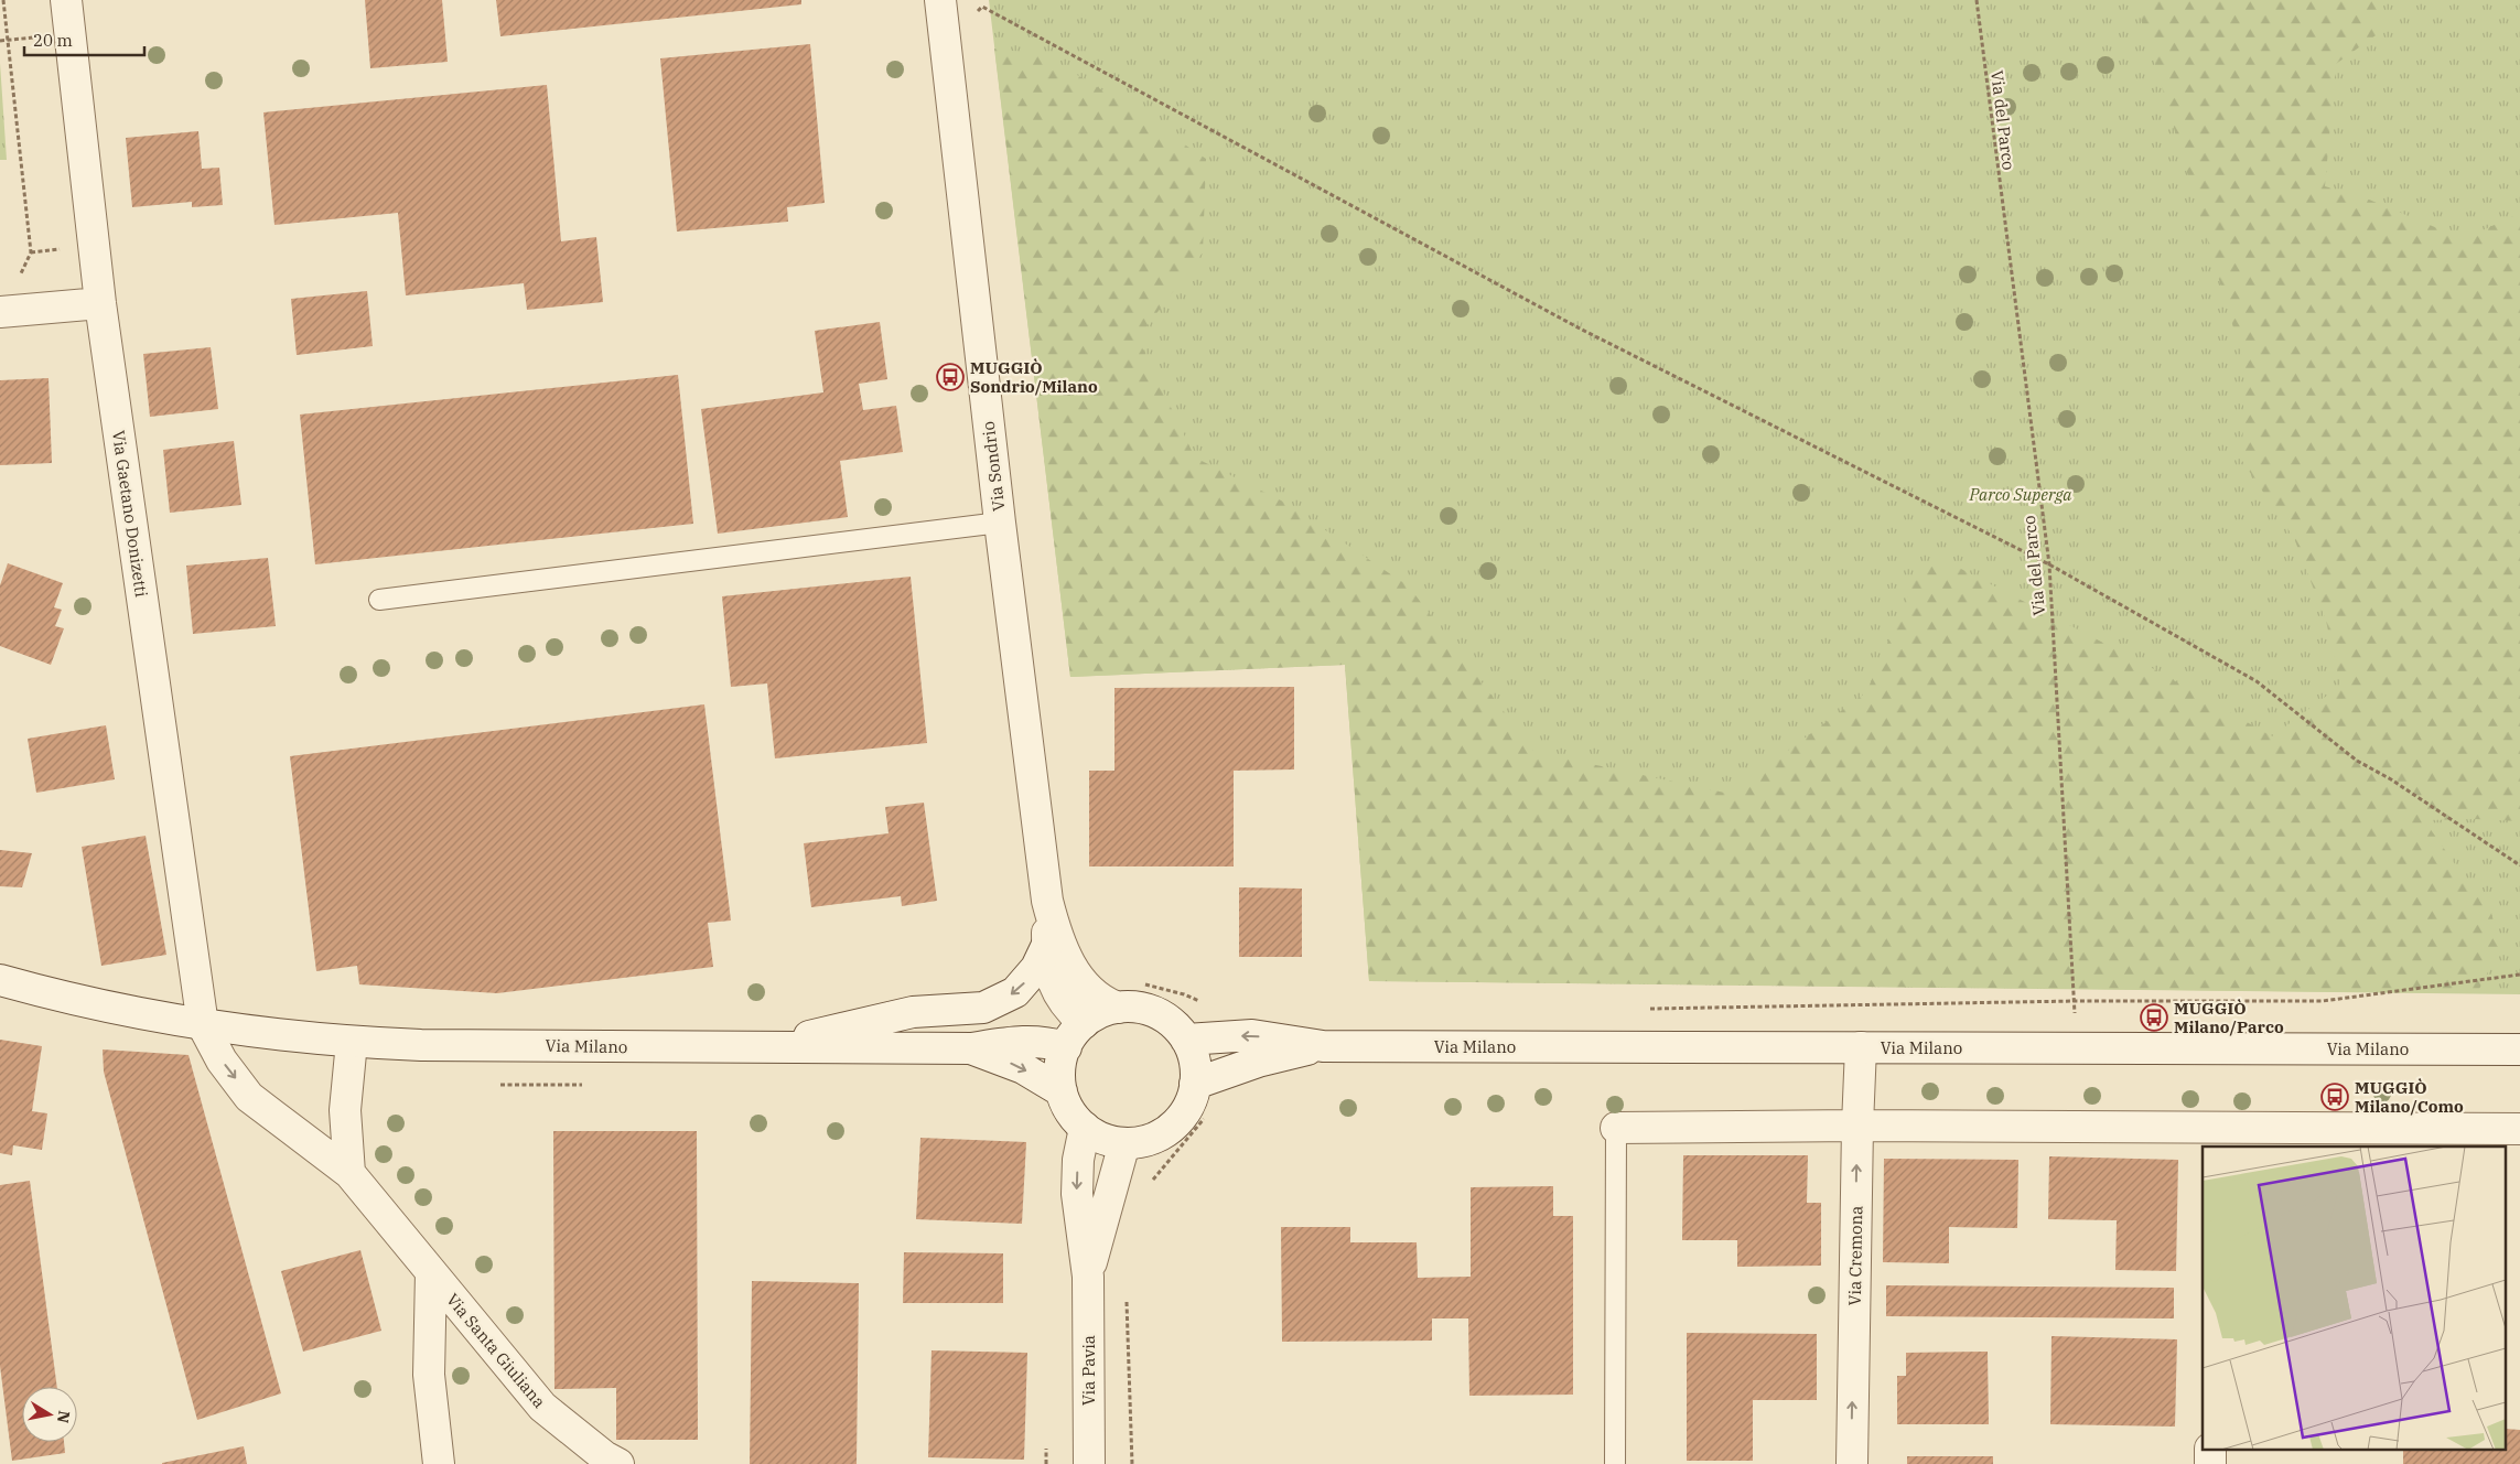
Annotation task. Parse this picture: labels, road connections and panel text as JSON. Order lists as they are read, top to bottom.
{
  "streets": {
    "street": [
      "Via Sondrio",
      "Via Gaetano Donizetti",
      "Via Milano",
      "Via Cremona",
      "Via Santa Giuliana",
      "Via Pavia"
    ],
    "path": ["Via del Parco"]
  },
  "crossings": [
    ["Via Gaetano Donizetti", "Via Milano"],
    ["Via Gaetano Donizetti", "Via Santa Giuliana"],
    ["Via Milano", "Via Cremona"],
    ["Via Milano", "Via Santa Giuliana"]
  ],
  "one_way": ["Via Cremona"],
  "parks": ["Parco Superga"],
  "places": {
    "bus stop": ["MUGGIÒ Sondrio/Milano", "MUGGIÒ Milano/Parco", "MUGGIÒ Milano/Como"]
  },
  "scale_bar": "20 m",
  "north": "right"
}
